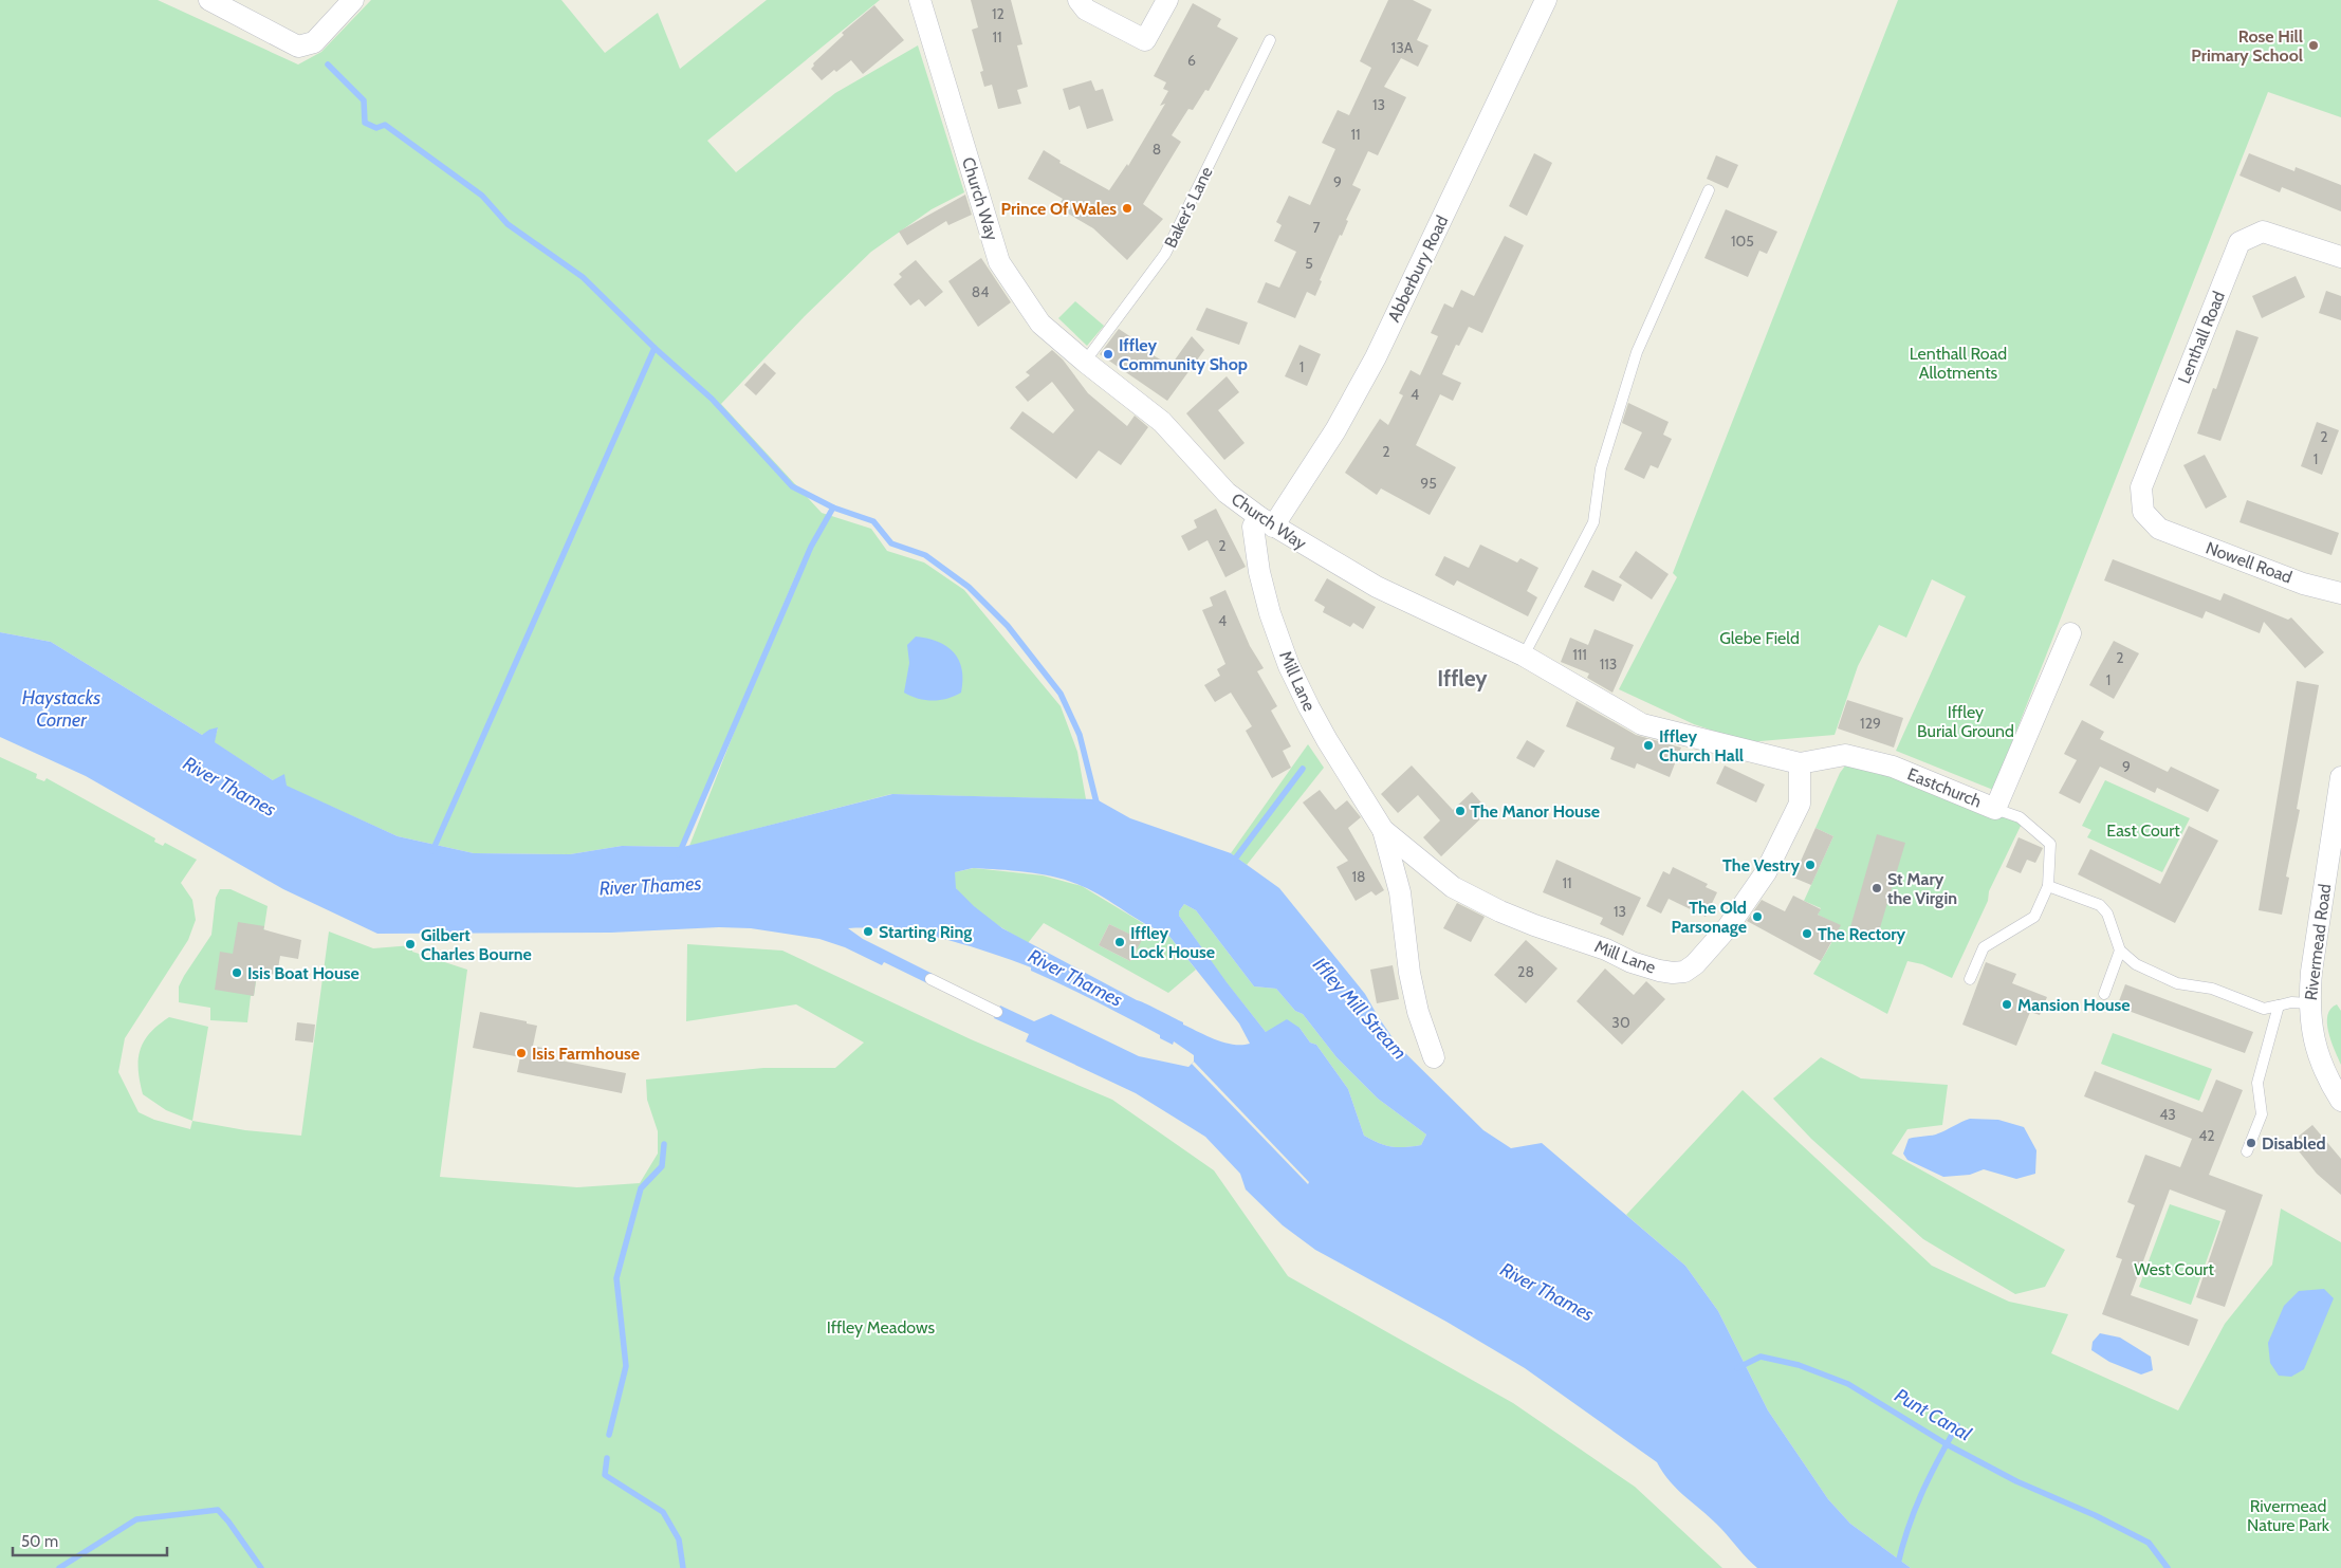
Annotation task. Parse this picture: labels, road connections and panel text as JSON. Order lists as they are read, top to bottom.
{
  "streets": {
    "street": [
      "Church Way",
      "Abberbury Road",
      "Lenthall Road",
      "Nowell Road",
      "Mill Lane",
      "Eastchurch",
      "Rivermead Road"
    ],
    "lane": ["Baker's Lane"]
  },
  "crossings": [
    ["Church Way", "Baker's Lane"],
    ["Church Way", "Abberbury Road"],
    ["Church Way", "Mill Lane"],
    ["Church Way", "Eastchurch"],
    ["Abberbury Road", "Mill Lane"],
    ["Lenthall Road", "Nowell Road"],
    ["Mill Lane", "Eastchurch"]
  ],
  "districts": ["Iffley"],
  "water": [
    "Haystacks Corner",
    "River Thames",
    "Iffley Mill Stream",
    "Punt Canal"
  ],
  "parks": [
    "Lenthall Road Allotments",
    "Glebe Field",
    "Iffley Burial Ground",
    "East Court",
    "West Court",
    "Iffley Meadows",
    "Rivermead Nature Park"
  ],
  "places": [
    "Rose Hill Primary School",
    "Prince Of Wales",
    "Iffley Community Shop",
    "Iffley Church Hall",
    "The Manor House",
    "The Vestry",
    "St Mary the Virgin",
    "The Old Parsonage",
    "Starting Ring",
    "The Rectory",
    "Iffley Lock House",
    "Gilbert Charles Bourne",
    "Isis Boat House",
    "Mansion House",
    "Isis Farmhouse",
    "Disabled"
  ],
  "house_numbers": [
    "12",
    "11",
    "13A",
    "6",
    "13",
    "11",
    "8",
    "9",
    "7",
    "105",
    "5",
    "84",
    "1",
    "4",
    "2",
    "2",
    "1",
    "95",
    "2",
    "4",
    "111",
    "2",
    "113",
    "1",
    "129",
    "9",
    "18",
    "11",
    "13",
    "28",
    "30",
    "43",
    "42"
  ],
  "scale_bar": "50 m"
}
